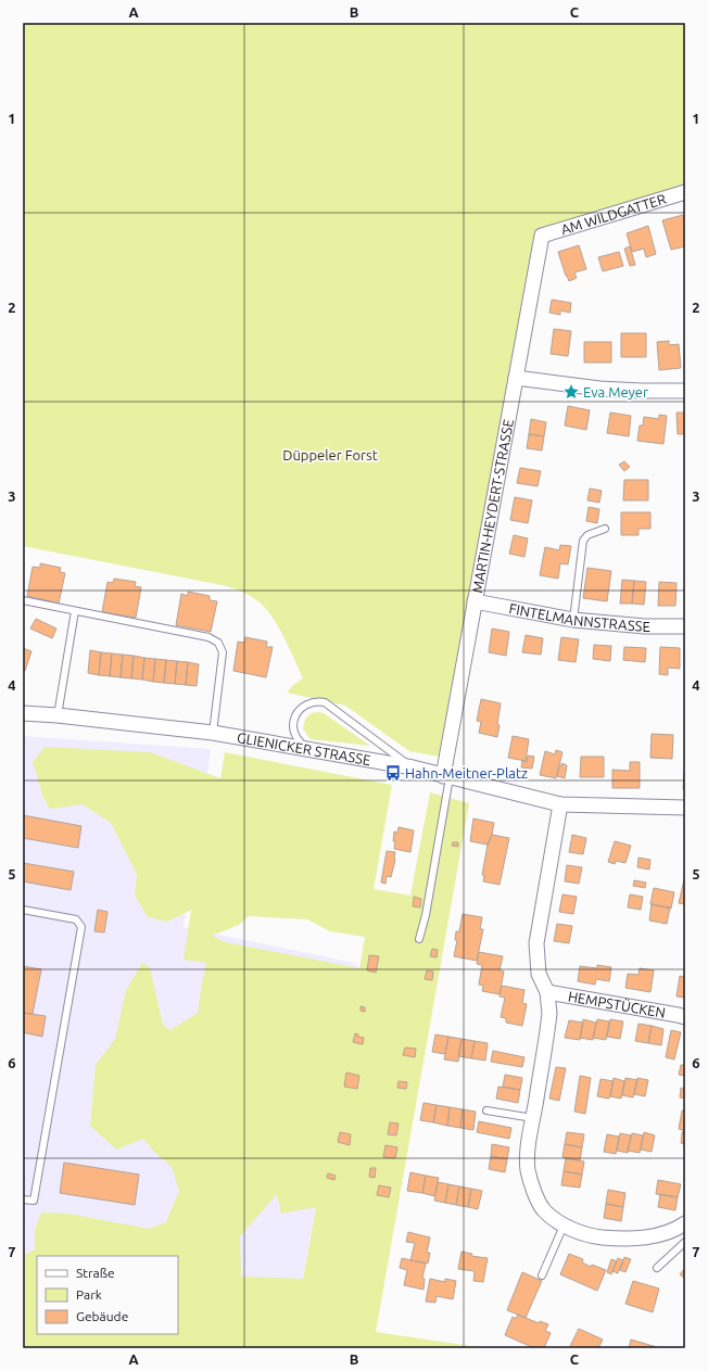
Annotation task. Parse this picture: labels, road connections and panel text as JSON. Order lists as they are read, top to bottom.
{
  "streets": {
    "street": [
      "AM WILDGATTER",
      "MARTIN-HEYDERT-STRASSE",
      "FINTELMANNSTRASSE",
      "GLIENICKER STRASSE",
      "HEMPSTÜCKEN"
    ]
  },
  "crossings": [
    ["AM WILDGATTER", "MARTIN-HEYDERT-STRASSE"],
    ["MARTIN-HEYDERT-STRASSE", "FINTELMANNSTRASSE"],
    ["MARTIN-HEYDERT-STRASSE", "GLIENICKER STRASSE"]
  ],
  "parks": ["Düppeler Forst"],
  "places": {
    "place": ["Eva Meyer"],
    "bus stop": ["Hahn-Meitner-Platz"]
  },
  "legend": ["Straße", "Park", "Gebäude"],
  "grid": {
    "columns": ["A", "B", "C"],
    "rows": [
      "1",
      "2",
      "3",
      "4",
      "5",
      "6",
      "7"
    ]
  }
}
